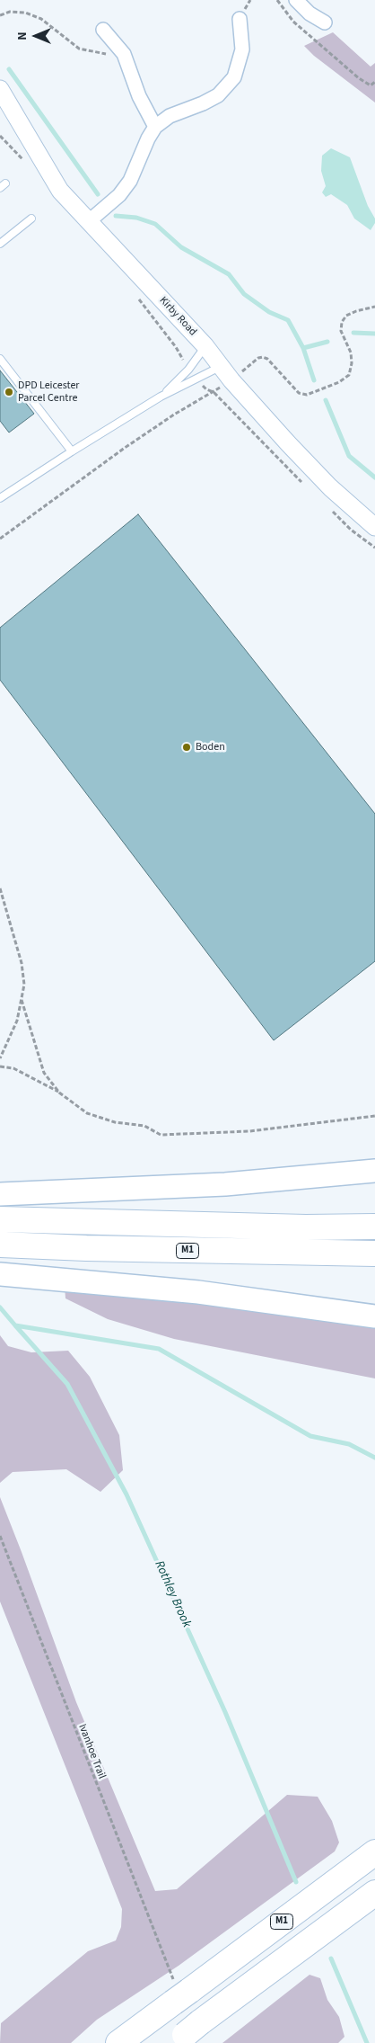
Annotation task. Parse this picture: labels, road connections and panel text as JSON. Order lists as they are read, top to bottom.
{
  "streets": {
    "highway": ["M1"],
    "street": ["Kirby Road"],
    "path": ["Ivanhoe Trail"]
  },
  "water": ["Rothley Brook"],
  "places": ["DPD Leicester Parcel Centre", "Boden"],
  "north": "left"
}
